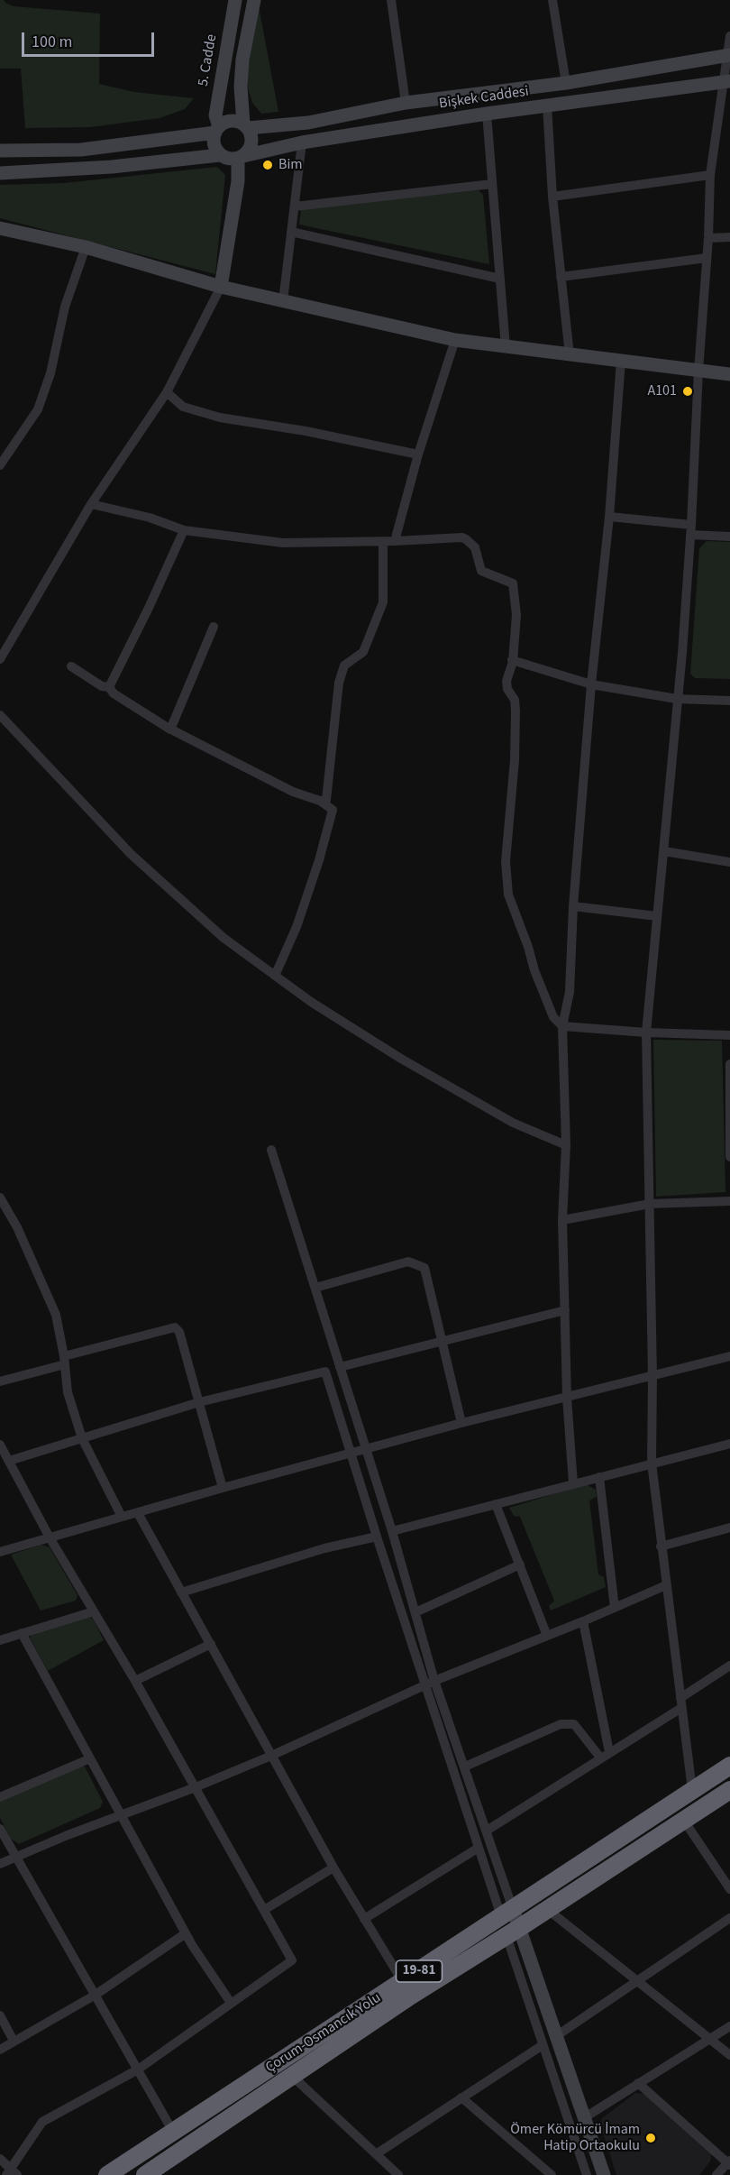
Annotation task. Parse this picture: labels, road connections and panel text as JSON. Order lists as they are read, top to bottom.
{
  "streets": {
    "highway": ["19-81", "Çorum-Osmancık Yolu"],
    "street": ["5. Cadde", "Bişkek Caddesi"]
  },
  "crossings": [
    ["5. Cadde", "Bişkek Caddesi"]
  ],
  "places": ["Bim", "A101", "Ömer Kömürcü İmam Hatip Ortaokulu"],
  "scale_bar": "100 m"
}
